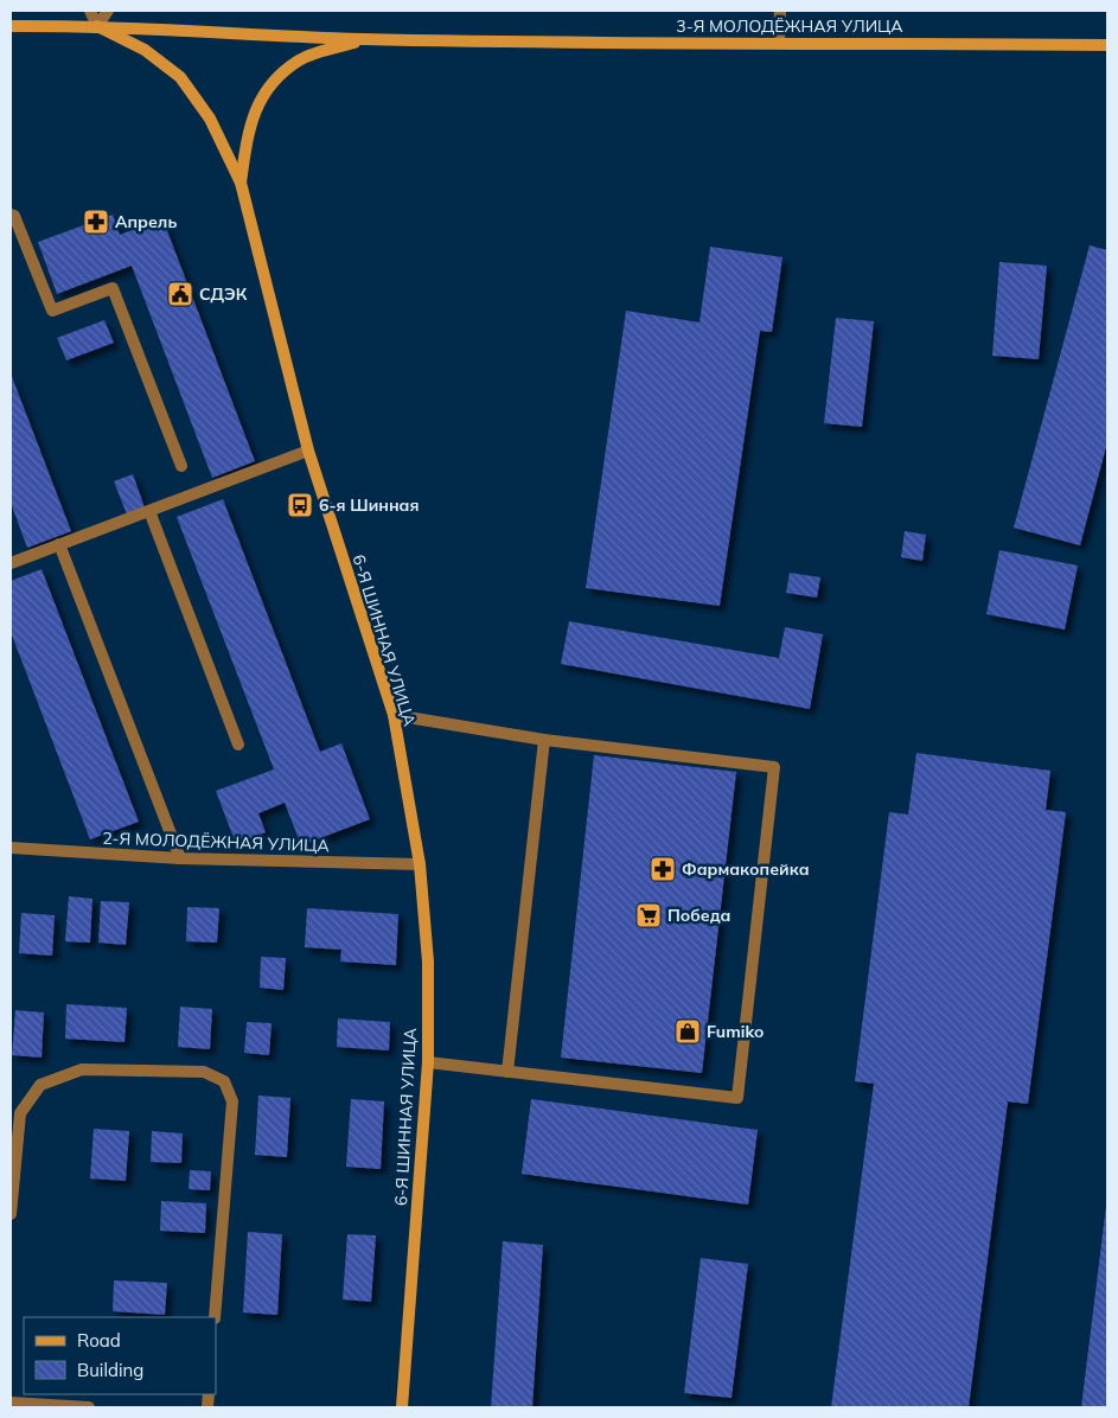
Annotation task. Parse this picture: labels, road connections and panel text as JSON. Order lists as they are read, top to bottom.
{
  "streets": {
    "main road": ["3-Я МОЛОДЁЖНАЯ УЛИЦА", "6-Я ШИННАЯ УЛИЦА"],
    "street": ["2-Я МОЛОДЁЖНАЯ УЛИЦА"]
  },
  "crossings": [
    ["3-Я МОЛОДЁЖНАЯ УЛИЦА", "6-Я ШИННАЯ УЛИЦА"],
    ["6-Я ШИННАЯ УЛИЦА", "2-Я МОЛОДЁЖНАЯ УЛИЦА"]
  ],
  "places": {
    "pharmacy": ["Апрель", "Фармакопейка"],
    "public building": ["СДЭК"],
    "bus stop": ["6-я Шинная"],
    "supermarket": ["Победа"],
    "shop": ["Fumiko"]
  },
  "legend": ["Road", "Building"]
}
